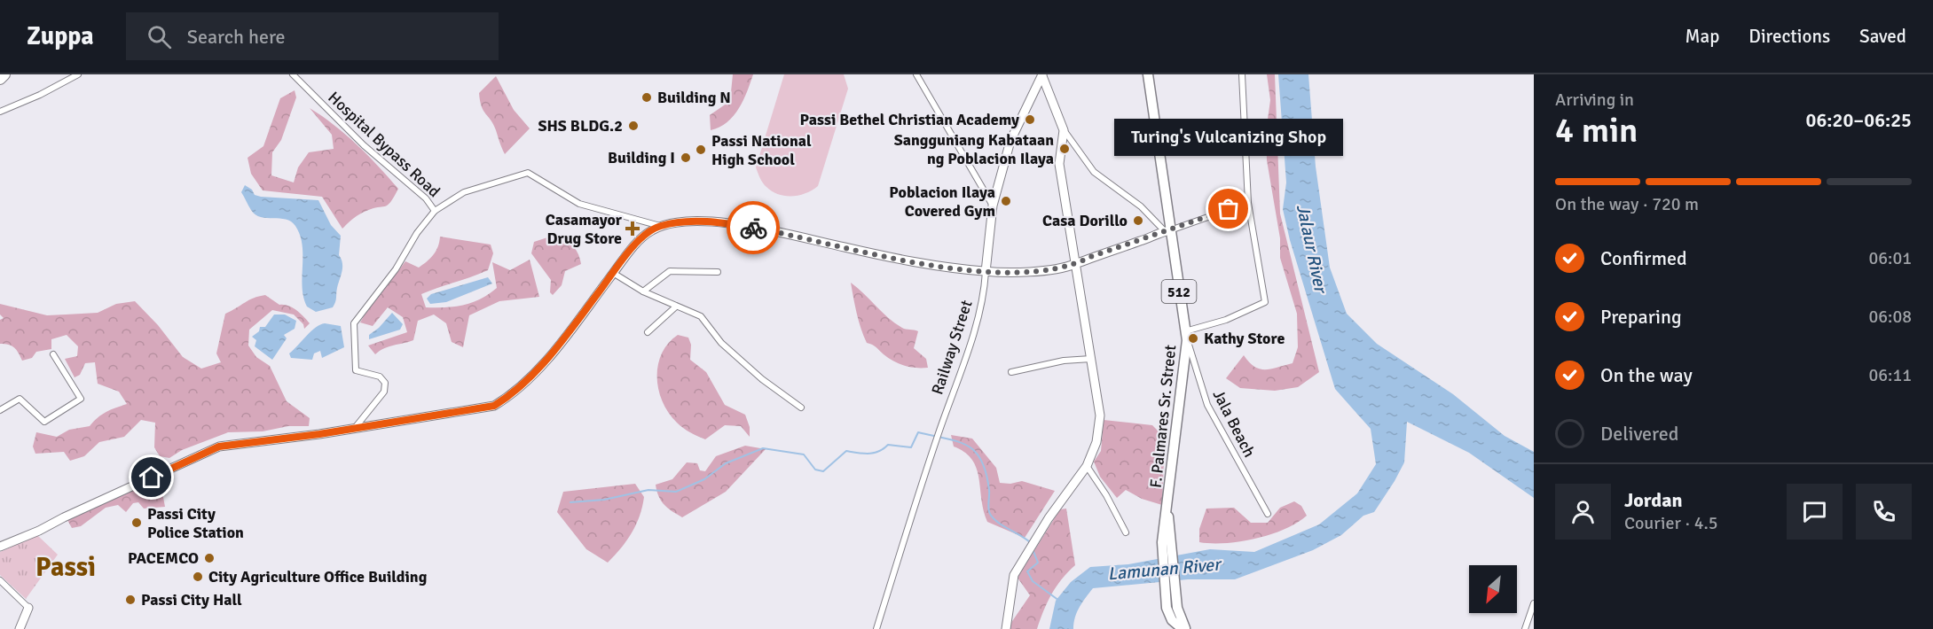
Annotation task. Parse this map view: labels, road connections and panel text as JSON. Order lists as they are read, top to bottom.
{
  "streets": {
    "main road": ["512", "F. Palmares Sr. Street"],
    "street": ["Hospital Bypass Road", "Railway Street", "Jala Beach"]
  },
  "crossings": [
    ["F. Palmares Sr. Street", "Jala Beach"]
  ],
  "districts": ["Passi"],
  "water": ["Jalaur River", "Lamunan River"],
  "places": {
    "other": [
      "Building N",
      "Passi Bethel Christian Academy",
      "SHS BLDG.2",
      "Sangguniang Kabataan ng Poblacion Ilaya",
      "Passi National High School",
      "Building I",
      "Poblacion Ilaya Covered Gym",
      "Turing's Vulcanizing Shop",
      "Casa Dorillo",
      "Kathy Store",
      "Passi City Police Station",
      "PACEMCO",
      "City Agriculture Office Building",
      "Passi City Hall"
    ],
    "health": ["Casamayor Drug Store"]
  },
  "north": "bottom left",
  "page": {
    "header": "Zuppa",
    "search": "Search here",
    "nav": ["Map", "Directions", "Saved"],
    "heading": ["4 min", "Arriving in", "06:20–06:25"],
    "panel": ["Jordan", "Courier · 4.5"],
    "bubble": "Turing's Vulcanizing Shop",
    "bar": "On the way · 720 m",
    "list": [
      ["Confirmed", "06:01"],
      ["Preparing", "06:08"],
      ["On the way", "06:11"],
      "Delivered"
    ]
  }
}
